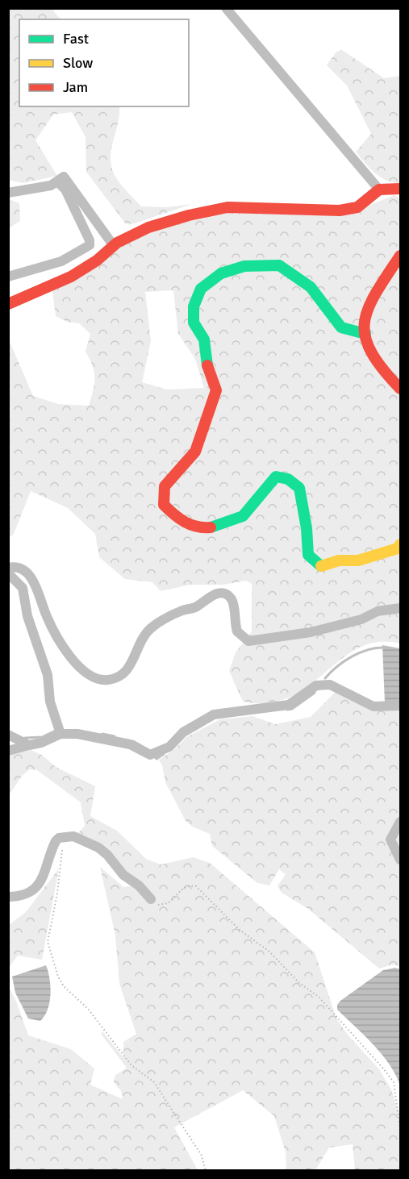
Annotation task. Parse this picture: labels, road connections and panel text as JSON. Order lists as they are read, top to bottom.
{
  "legend": ["Fast", "Slow", "Jam"]
}
